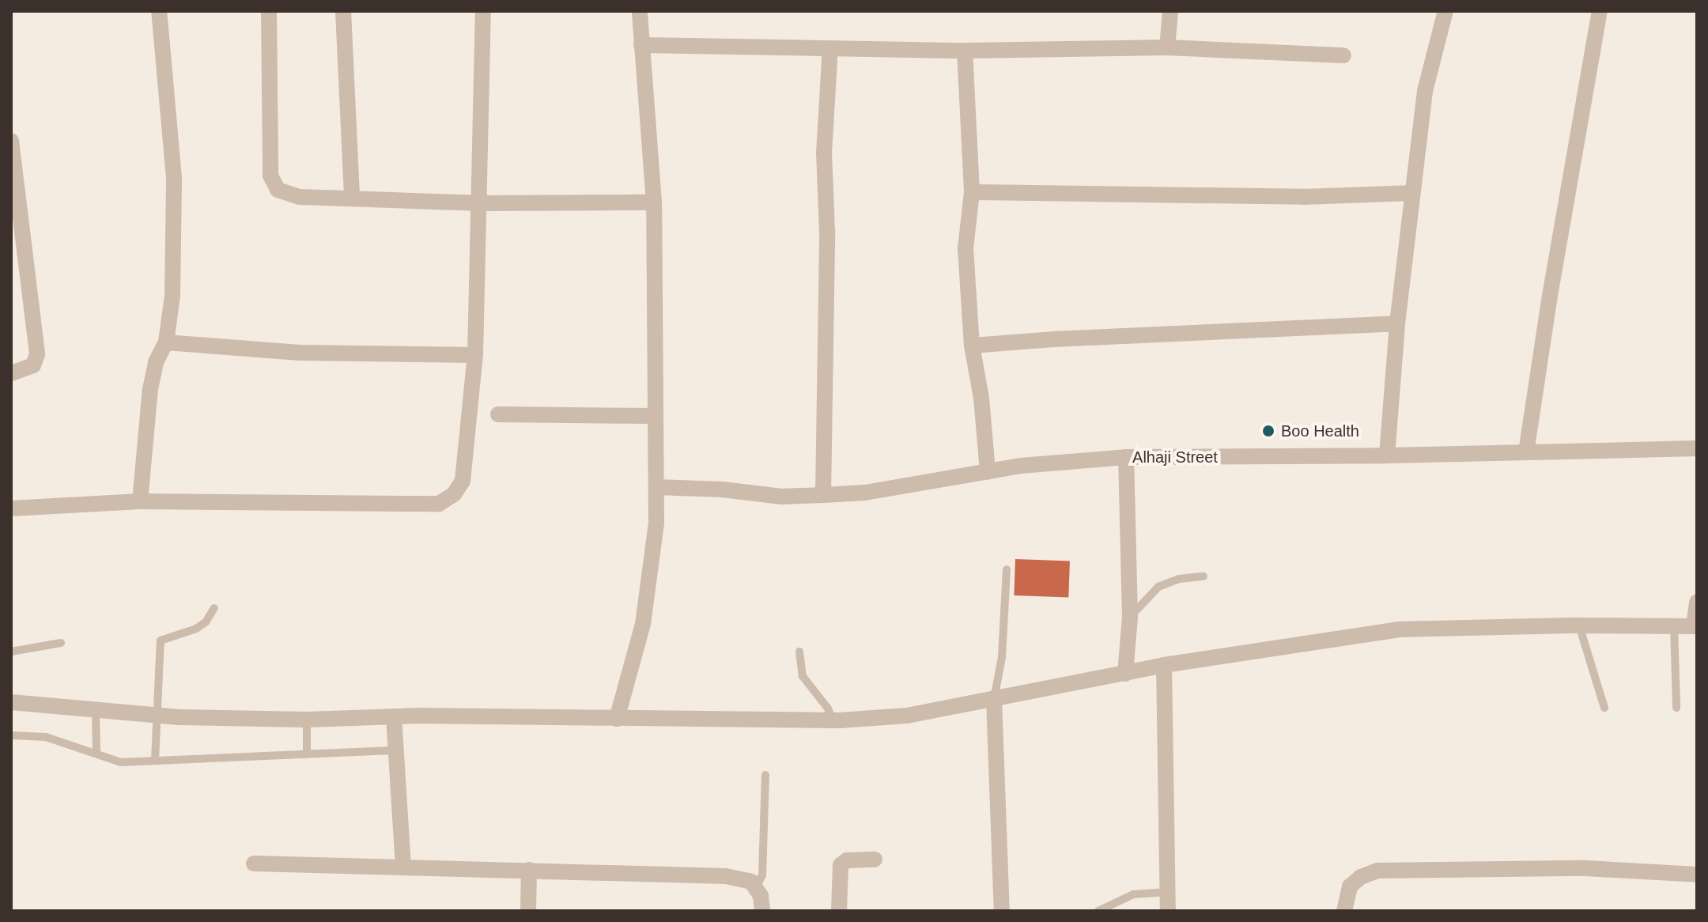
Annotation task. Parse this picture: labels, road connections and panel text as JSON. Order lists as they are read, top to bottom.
{
  "streets": {
    "street": ["Alhaji Street"]
  },
  "places": ["Boo Health"]
}
